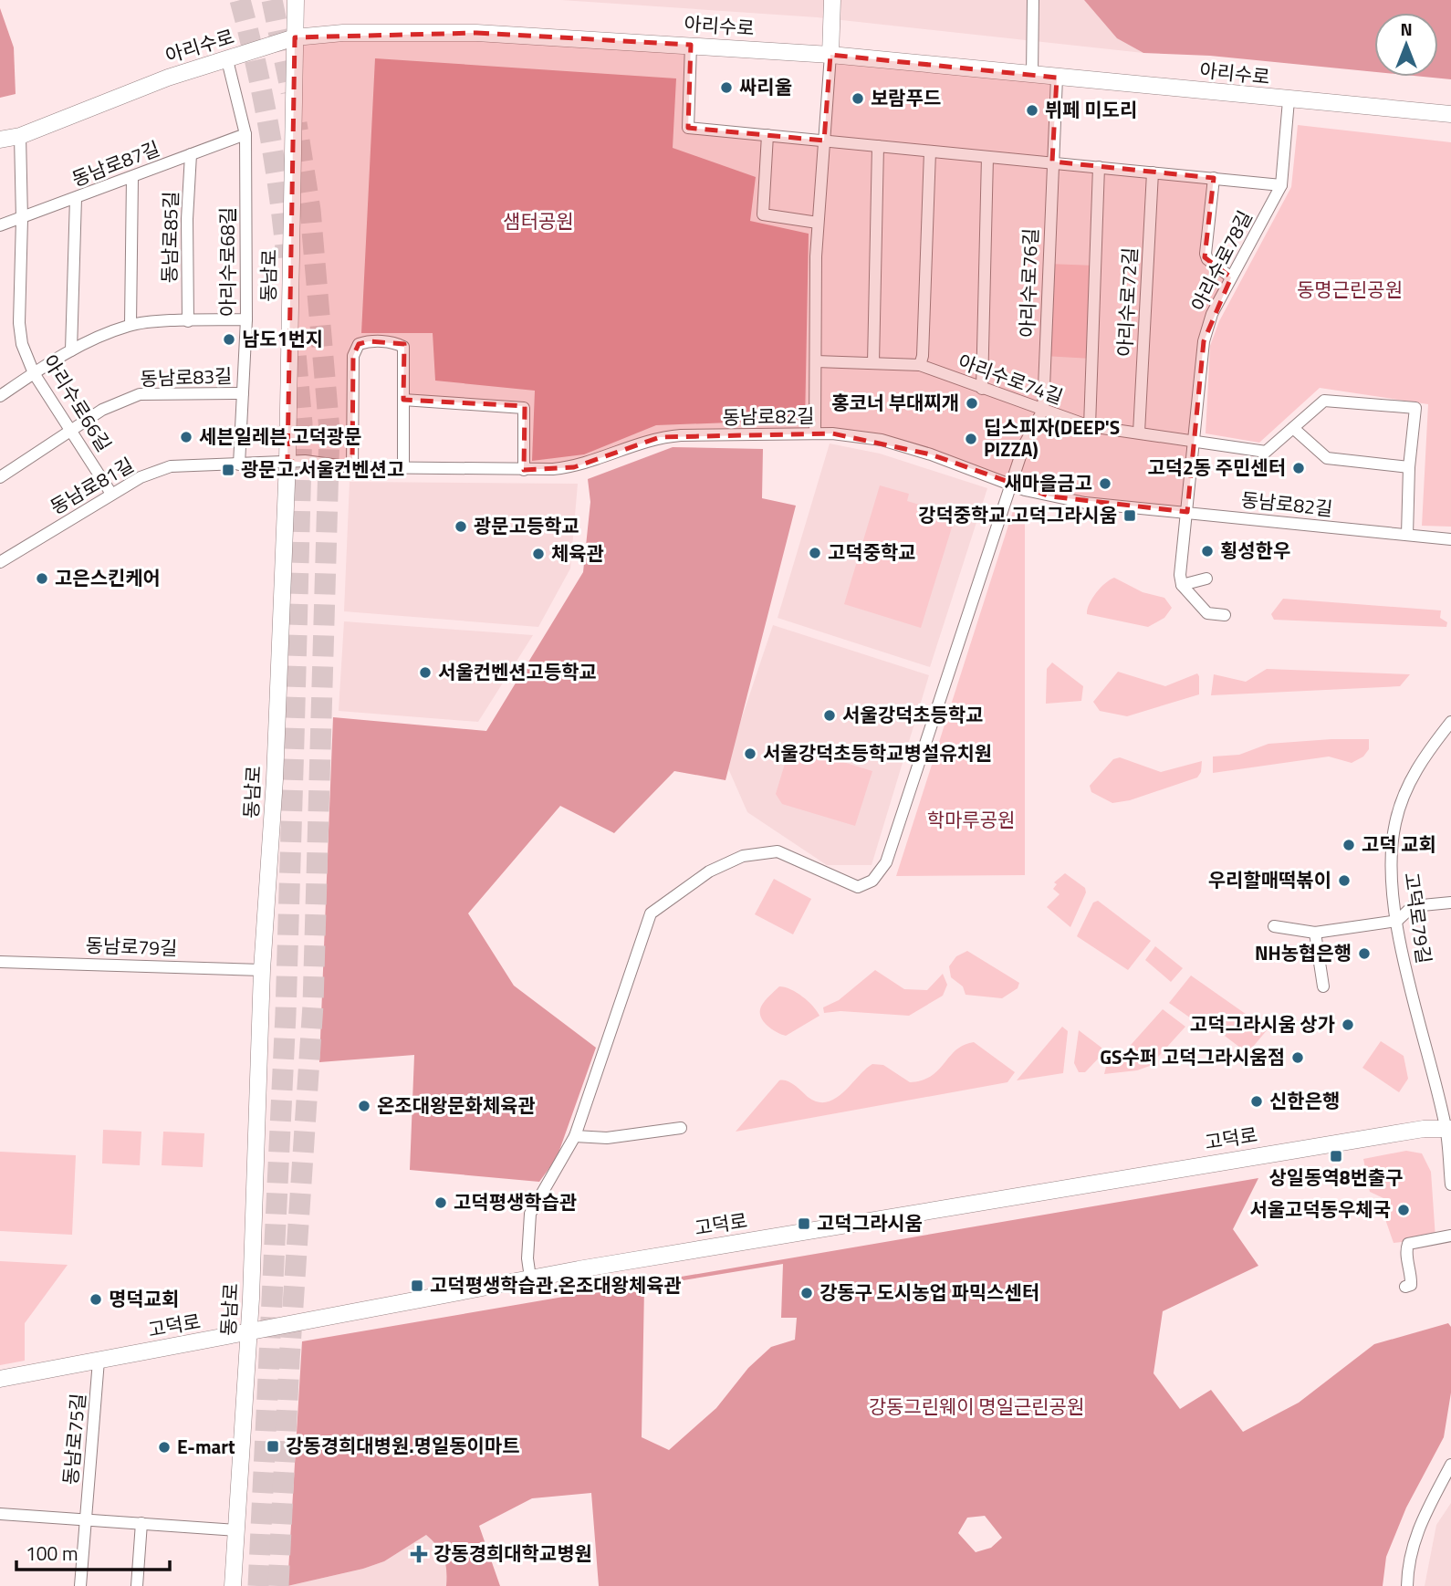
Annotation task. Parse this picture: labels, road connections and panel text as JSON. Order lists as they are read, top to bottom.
{
  "streets": {
    "main road": ["아리수로", "동남로", "고덕로"],
    "street": [
      "동남로87길",
      "동남로85길",
      "아리수로78길",
      "아리수로68길",
      "아리수로76길",
      "아리수로72길",
      "동남로83길",
      "아리수로74길",
      "아리수로66길",
      "동남로82길",
      "동남로81길",
      "고덕로79길",
      "동남로79길",
      "동남로75길"
    ]
  },
  "crossings": [
    ["아리수로", "아리수로78길"],
    ["아리수로", "아리수로68길"],
    ["아리수로", "동남로"],
    ["아리수로", "아리수로76길"],
    ["아리수로", "아리수로66길"],
    ["동남로87길", "동남로85길"],
    ["동남로87길", "아리수로68길"],
    ["동남로87길", "아리수로66길"],
    ["아리수로78길", "아리수로74길"],
    ["아리수로78길", "동남로82길"],
    ["아리수로68길", "동남로83길"],
    ["아리수로68길", "동남로81길"],
    ["동남로", "동남로82길"],
    ["동남로", "동남로81길"],
    ["동남로", "동남로79길"],
    ["동남로", "고덕로"],
    ["아리수로76길", "아리수로74길"],
    ["아리수로76길", "동남로82길"],
    ["아리수로72길", "아리수로74길"],
    ["동남로83길", "아리수로66길"],
    ["아리수로66길", "동남로81길"],
    ["동남로82길", "동남로81길"],
    ["고덕로79길", "고덕로"],
    ["고덕로", "동남로75길"]
  ],
  "parks": [
    "샘터공원",
    "동명근린공원",
    "학마루공원",
    "강동그린웨이 명일근린공원"
  ],
  "places": {
    "other": [
      "싸리울",
      "보람푸드",
      "뷔페 미도리",
      "남도1번지",
      "홍코너 부대찌개",
      "세븐일레븐 고덕광문",
      "딥스피자(DEEP'S PIZZA)",
      "고덕2동 주민센터",
      "새마을금고",
      "광문고등학교",
      "횡성한우",
      "고덕중학교",
      "체육관",
      "고은스킨케어",
      "서울컨벤션고등학교",
      "서울강덕초등학교",
      "서울강덕초등학교병설유치원",
      "고덕 교회",
      "우리할매떡볶이",
      "NH농협은행",
      "고덕그라시움 상가",
      "GS수퍼 고덕그라시움점",
      "신한은행",
      "온조대왕문화체육관",
      "고덕평생학습관",
      "서울고덕동우체국",
      "강동구 도시농업 파믹스센터",
      "명덕교회",
      "E-mart"
    ],
    "transit": [
      "광문고.서울컨벤션고",
      "강덕중학교.고덕그라시움",
      "상일동역8번출구",
      "고덕그라시움",
      "고덕평생학습관.온조대왕체육관",
      "강동경희대병원.명일동이마트"
    ],
    "health": ["강동경희대학교병원"]
  },
  "scale_bar": "100 m",
  "north": "top"
}
